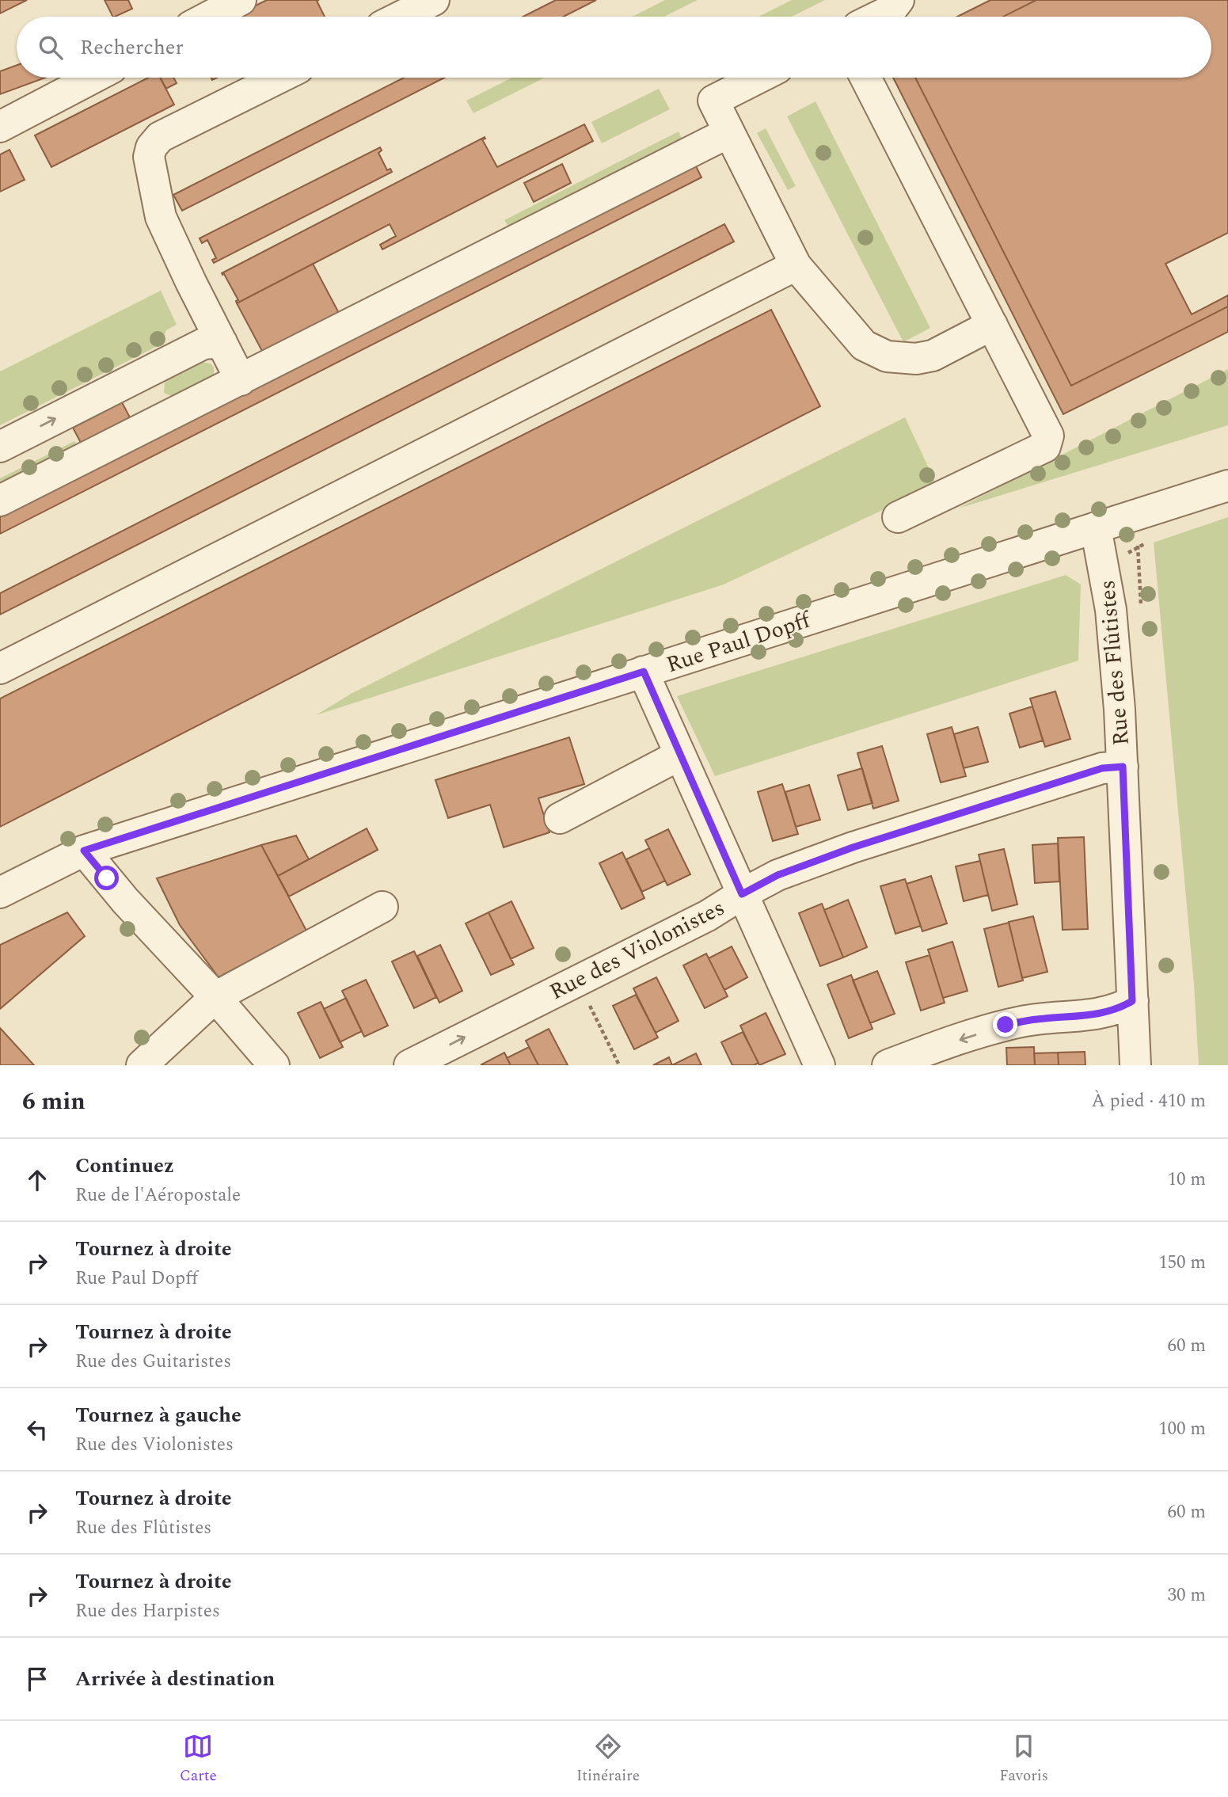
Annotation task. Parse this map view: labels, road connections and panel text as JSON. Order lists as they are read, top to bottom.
{
  "streets": {
    "street": ["Rue Paul Dopff", "Rue des Flûtistes", "Rue des Violonistes"]
  },
  "crossings": [
    ["Rue Paul Dopff", "Rue des Flûtistes"],
    ["Rue des Flûtistes", "Rue des Violonistes"]
  ],
  "page": {
    "search": "Rechercher",
    "heading": ["6 min", "À pied · 410 m"],
    "list": [
      ["Continuez", "Rue de l'Aéropostale", "10 m"],
      ["Tournez à droite", "Rue Paul Dopff", "150 m"],
      ["Tournez à droite", "Rue des Guitaristes", "60 m"],
      ["Tournez à gauche", "Rue des Violonistes", "100 m"],
      ["Tournez à droite", "Rue des Flûtistes", "60 m"],
      ["Tournez à droite", "Rue des Harpistes", "30 m"],
      "Arrivée à destination"
    ],
    "nav": ["Carte", "Itinéraire", "Favoris"]
  }
}
